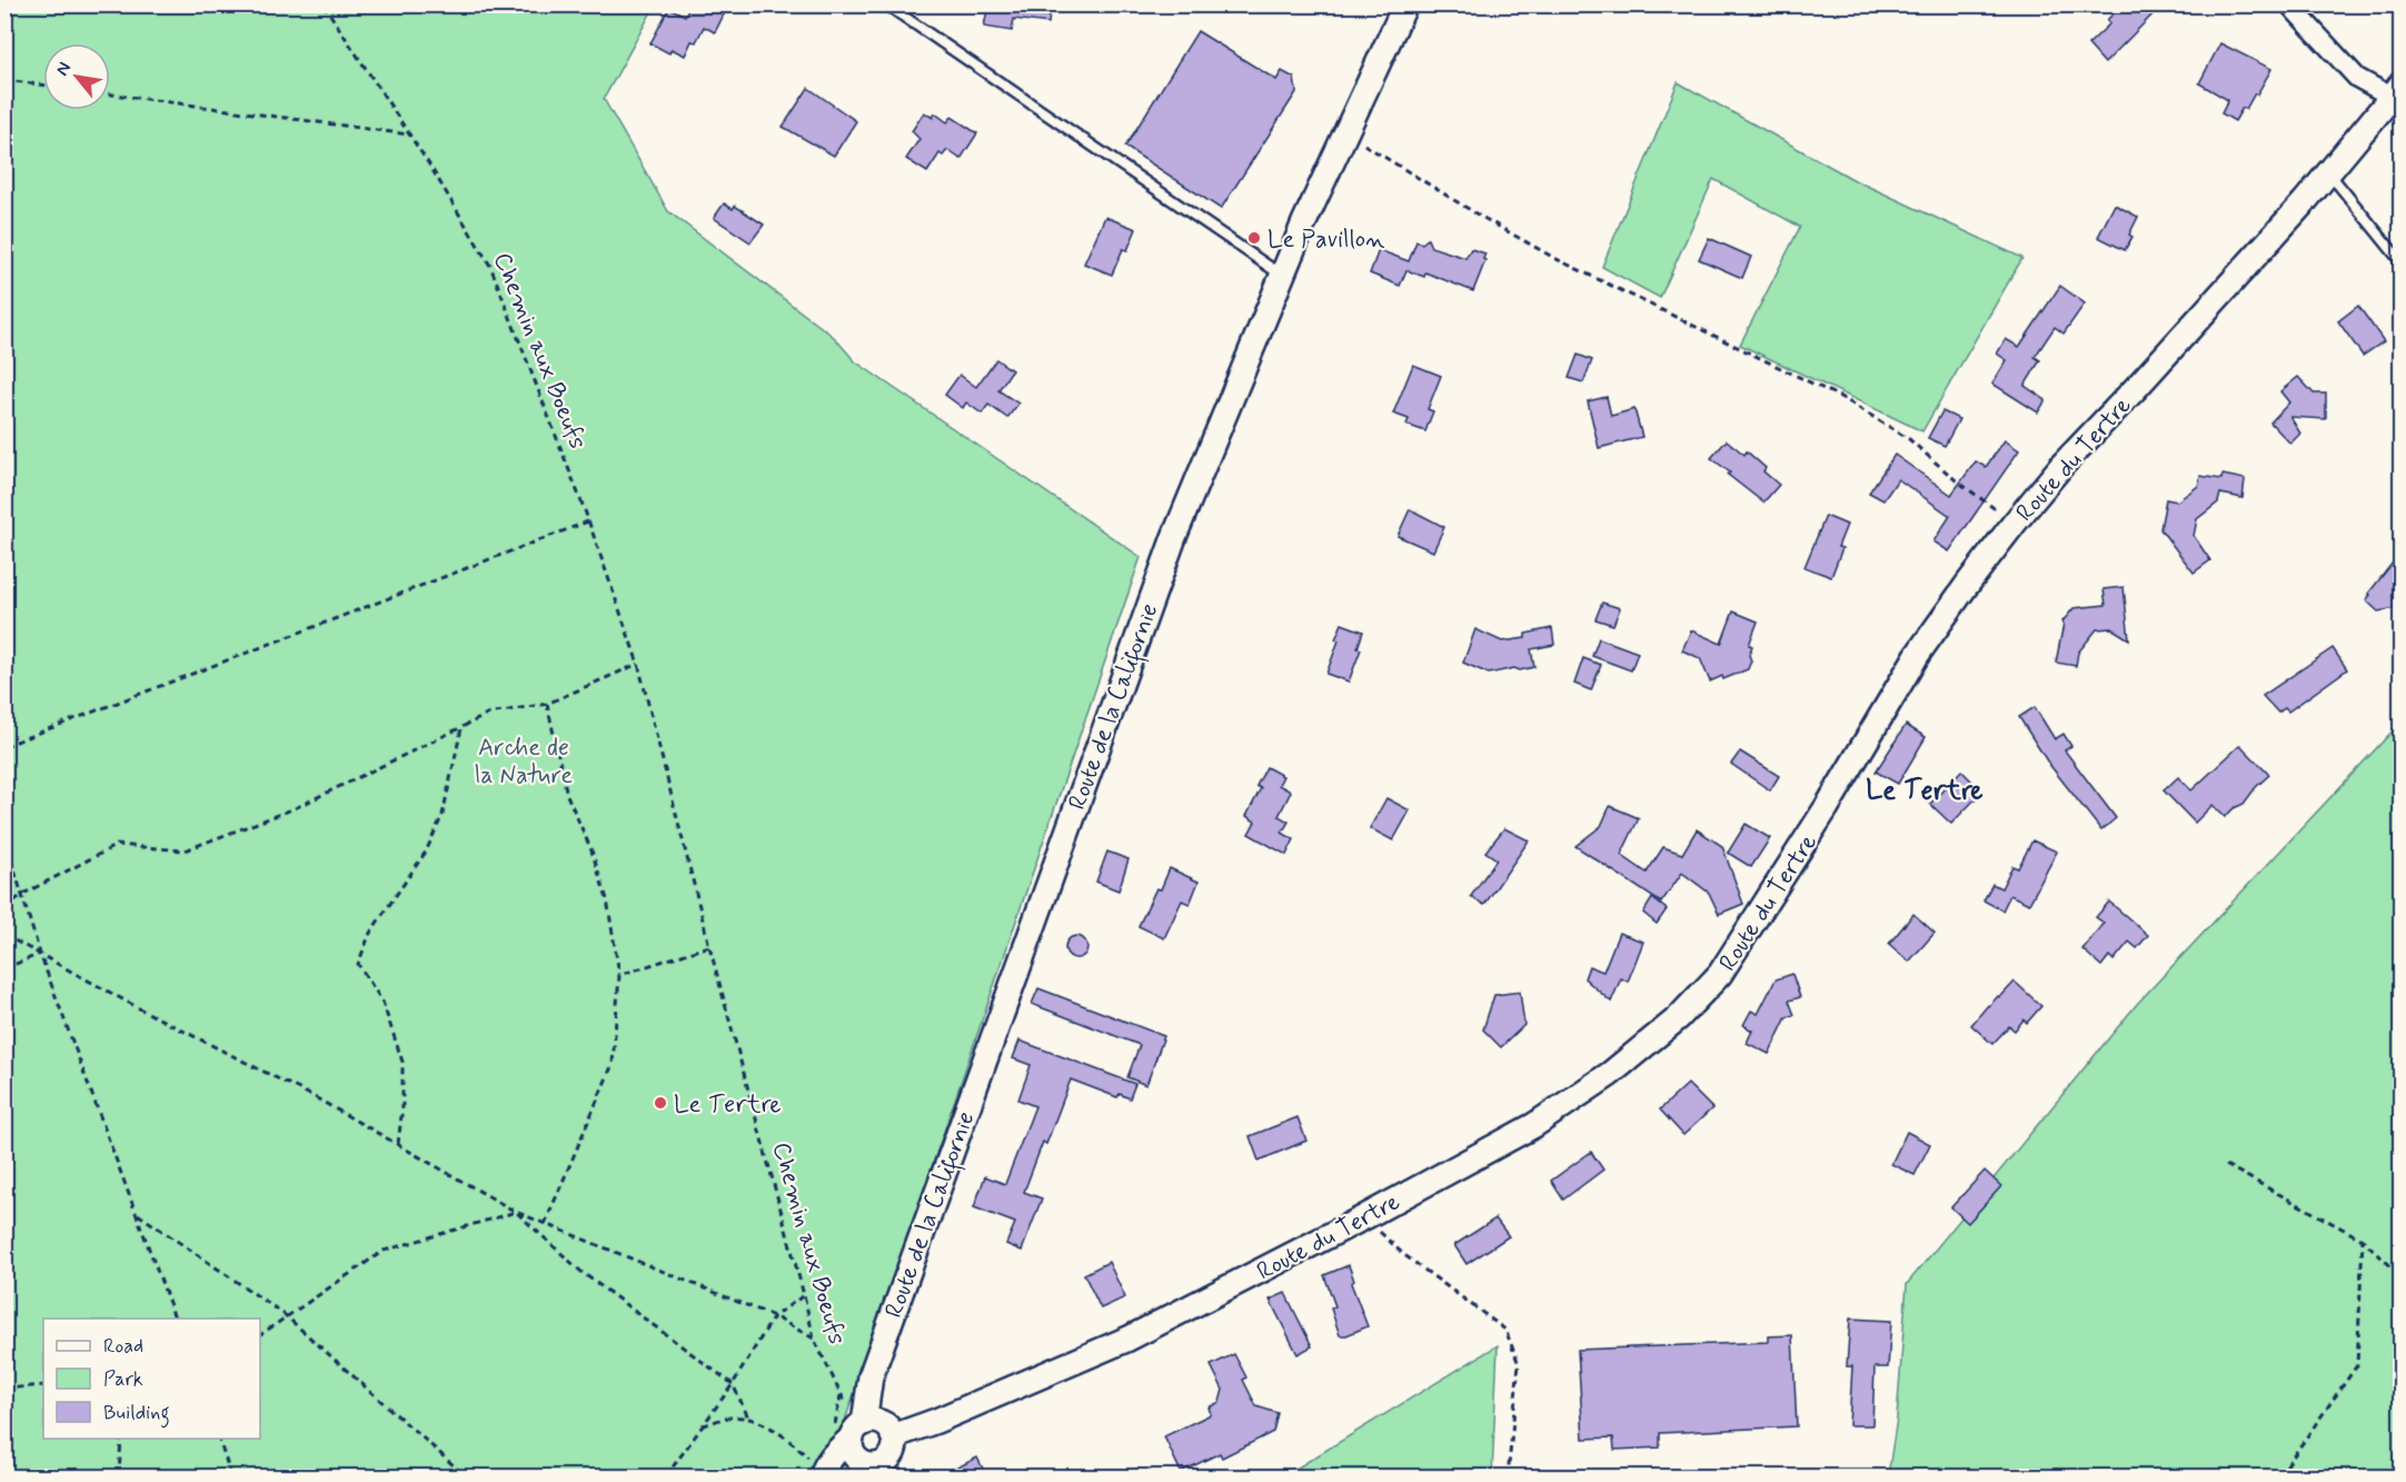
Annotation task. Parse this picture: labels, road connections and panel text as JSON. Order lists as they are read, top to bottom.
{
  "streets": {
    "street": ["Route du Tertre", "Route de la Californie"],
    "path": ["Chemin aux Boeufs"]
  },
  "crossings": [
    ["Route du Tertre", "Route de la Californie"]
  ],
  "districts": ["Le Tertre"],
  "parks": ["Arche de la Nature"],
  "places": ["Le Pavillon", "Le Tertre"],
  "legend": ["Road", "Park", "Building"],
  "north": "top left"
}
